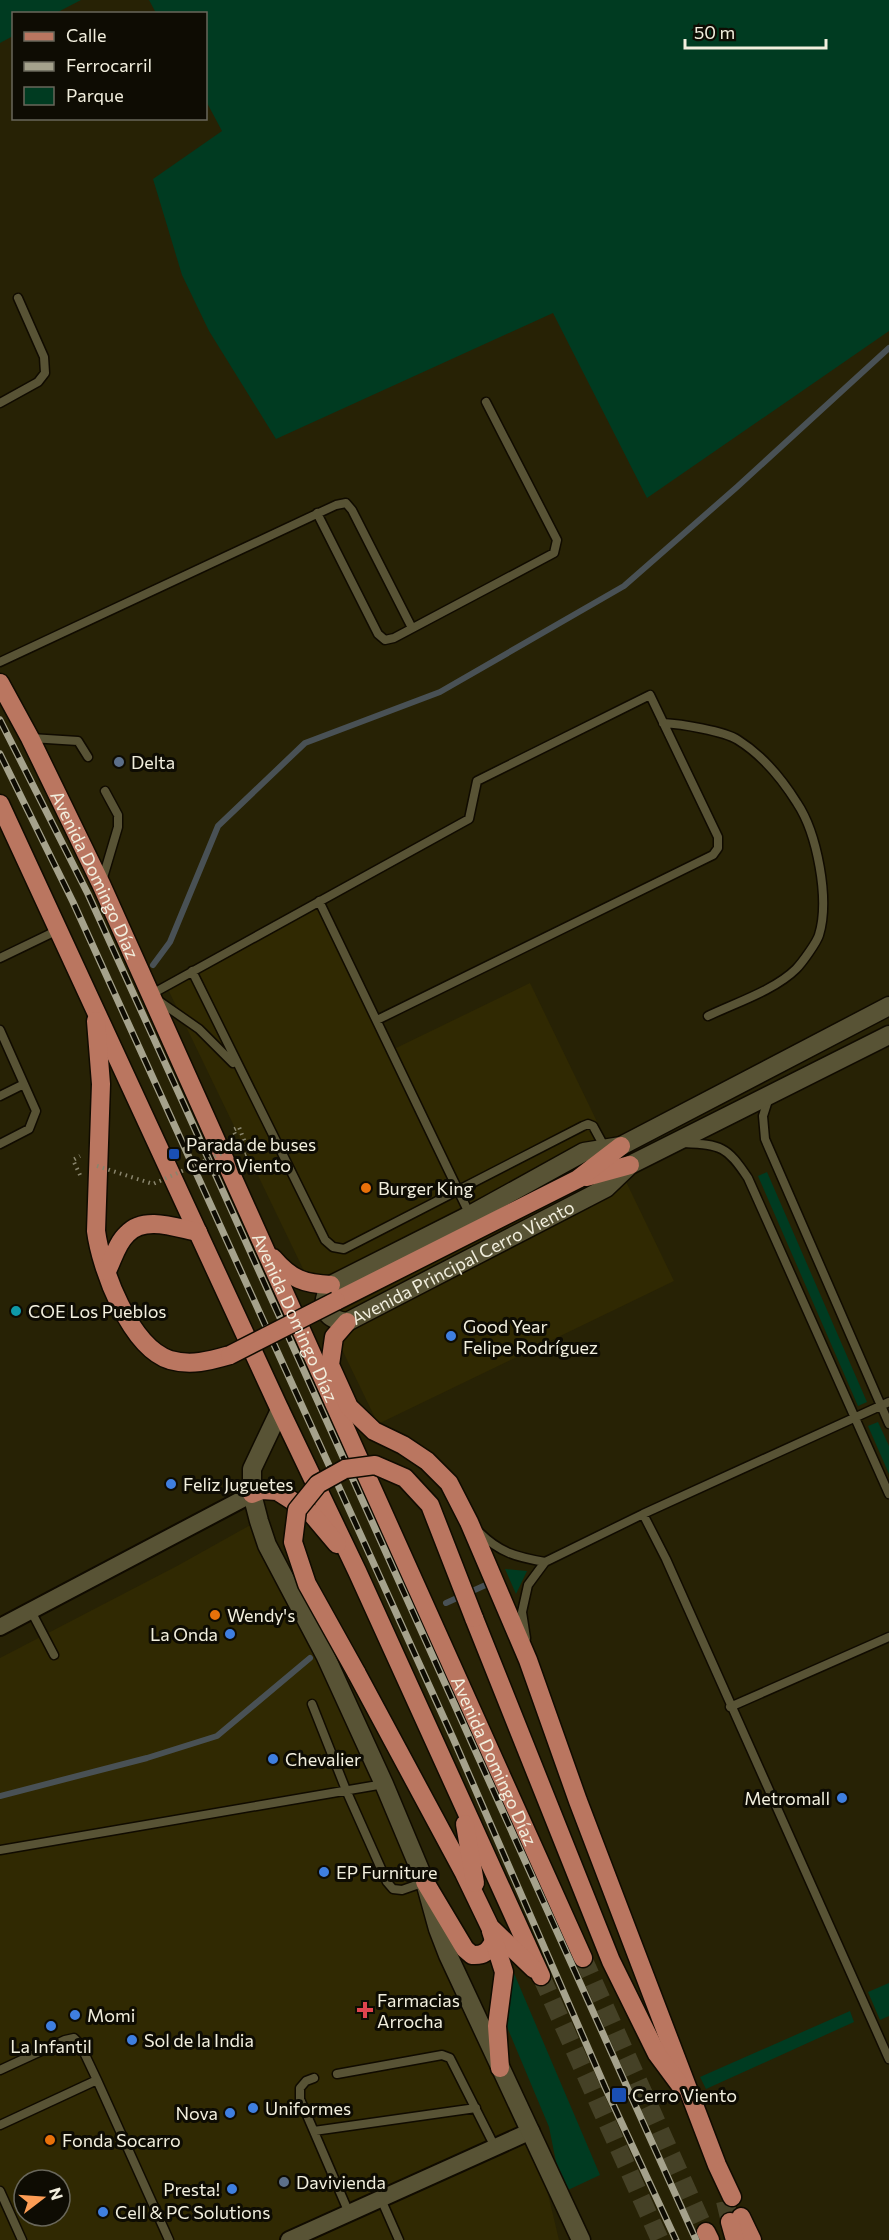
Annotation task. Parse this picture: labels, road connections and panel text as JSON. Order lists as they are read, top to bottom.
{
  "streets": {
    "main road": ["Avenida Domingo Díaz"],
    "street": ["Avenida Principal Cerro Viento"]
  },
  "places": {
    "other": [
      "Delta",
      "Burger King",
      "COE Los Pueblos",
      "Good Year Felipe Rodríguez",
      "Feliz Juguetes",
      "Wendy's",
      "La Onda",
      "Chevalier",
      "Metromall",
      "EP Furniture",
      "Momi",
      "La Infantil",
      "Sol de la India",
      "Uniformes",
      "Nova",
      "Fonda Socarro",
      "Davivienda",
      "Presta!",
      "Cell & PC Solutions"
    ],
    "transit": ["Parada de buses Cerro Viento", "Cerro Viento"],
    "health": ["Farmacias Arrocha"]
  },
  "legend": ["Calle", "Ferrocarril", "Parque"],
  "scale_bar": "50 m",
  "north": "right"
}
